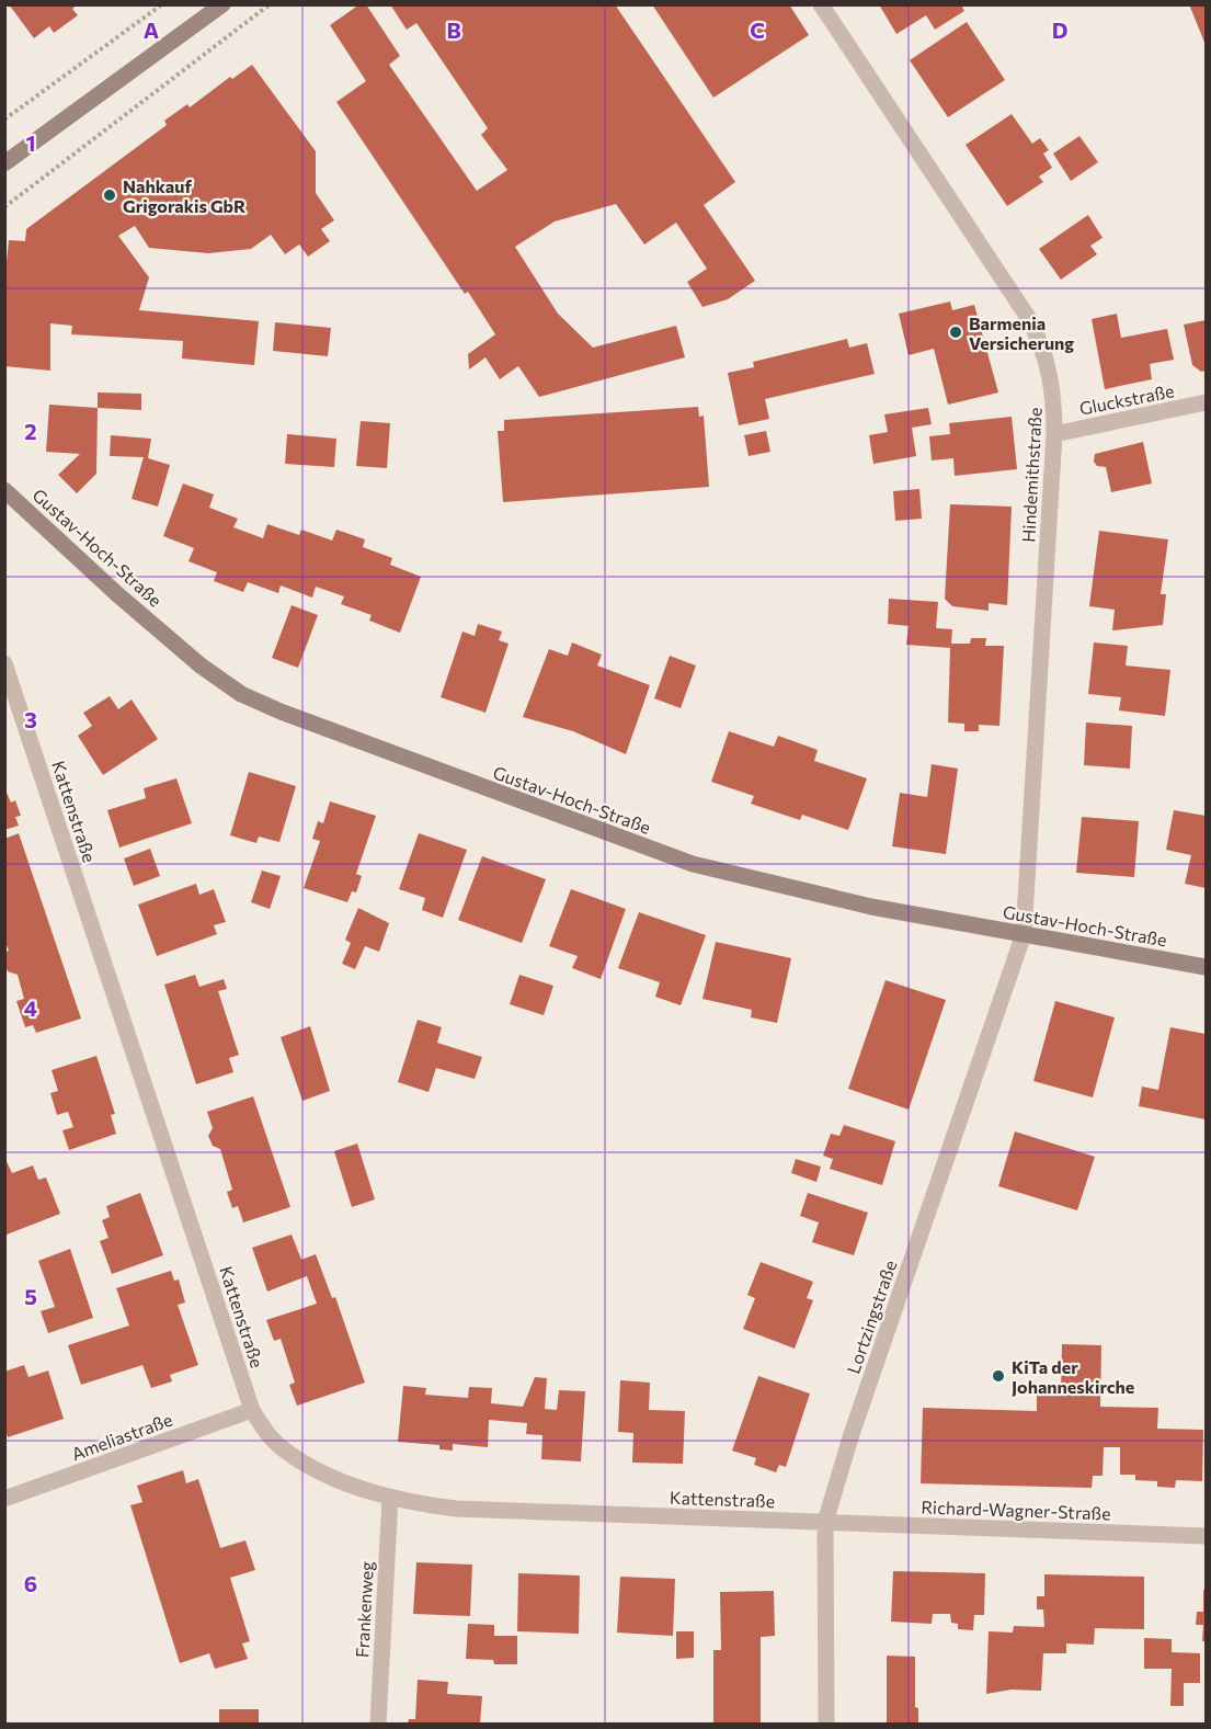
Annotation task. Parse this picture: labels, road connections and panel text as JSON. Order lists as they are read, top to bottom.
{
  "streets": {
    "main road": ["Gustav-Hoch-Straße"],
    "street": [
      "Gluckstraße",
      "Hindemithstraße",
      "Kattenstraße",
      "Lortzingstraße",
      "Ameliastraße",
      "Richard-Wagner-Straße",
      "Frankenweg"
    ]
  },
  "crossings": [
    ["Gluckstraße", "Hindemithstraße"],
    ["Hindemithstraße", "Gustav-Hoch-Straße"],
    ["Hindemithstraße", "Lortzingstraße"],
    ["Gustav-Hoch-Straße", "Lortzingstraße"],
    ["Kattenstraße", "Lortzingstraße"],
    ["Kattenstraße", "Ameliastraße"],
    ["Kattenstraße", "Richard-Wagner-Straße"],
    ["Kattenstraße", "Frankenweg"],
    ["Lortzingstraße", "Richard-Wagner-Straße"]
  ],
  "places": ["Nahkauf Grigorakis GbR", "Barmenia Versicherung", "KiTa der Johanneskirche"],
  "grid": {
    "columns": [
      "A",
      "B",
      "C",
      "D"
    ],
    "rows": [
      "1",
      "2",
      "3",
      "4",
      "5",
      "6"
    ]
  }
}
